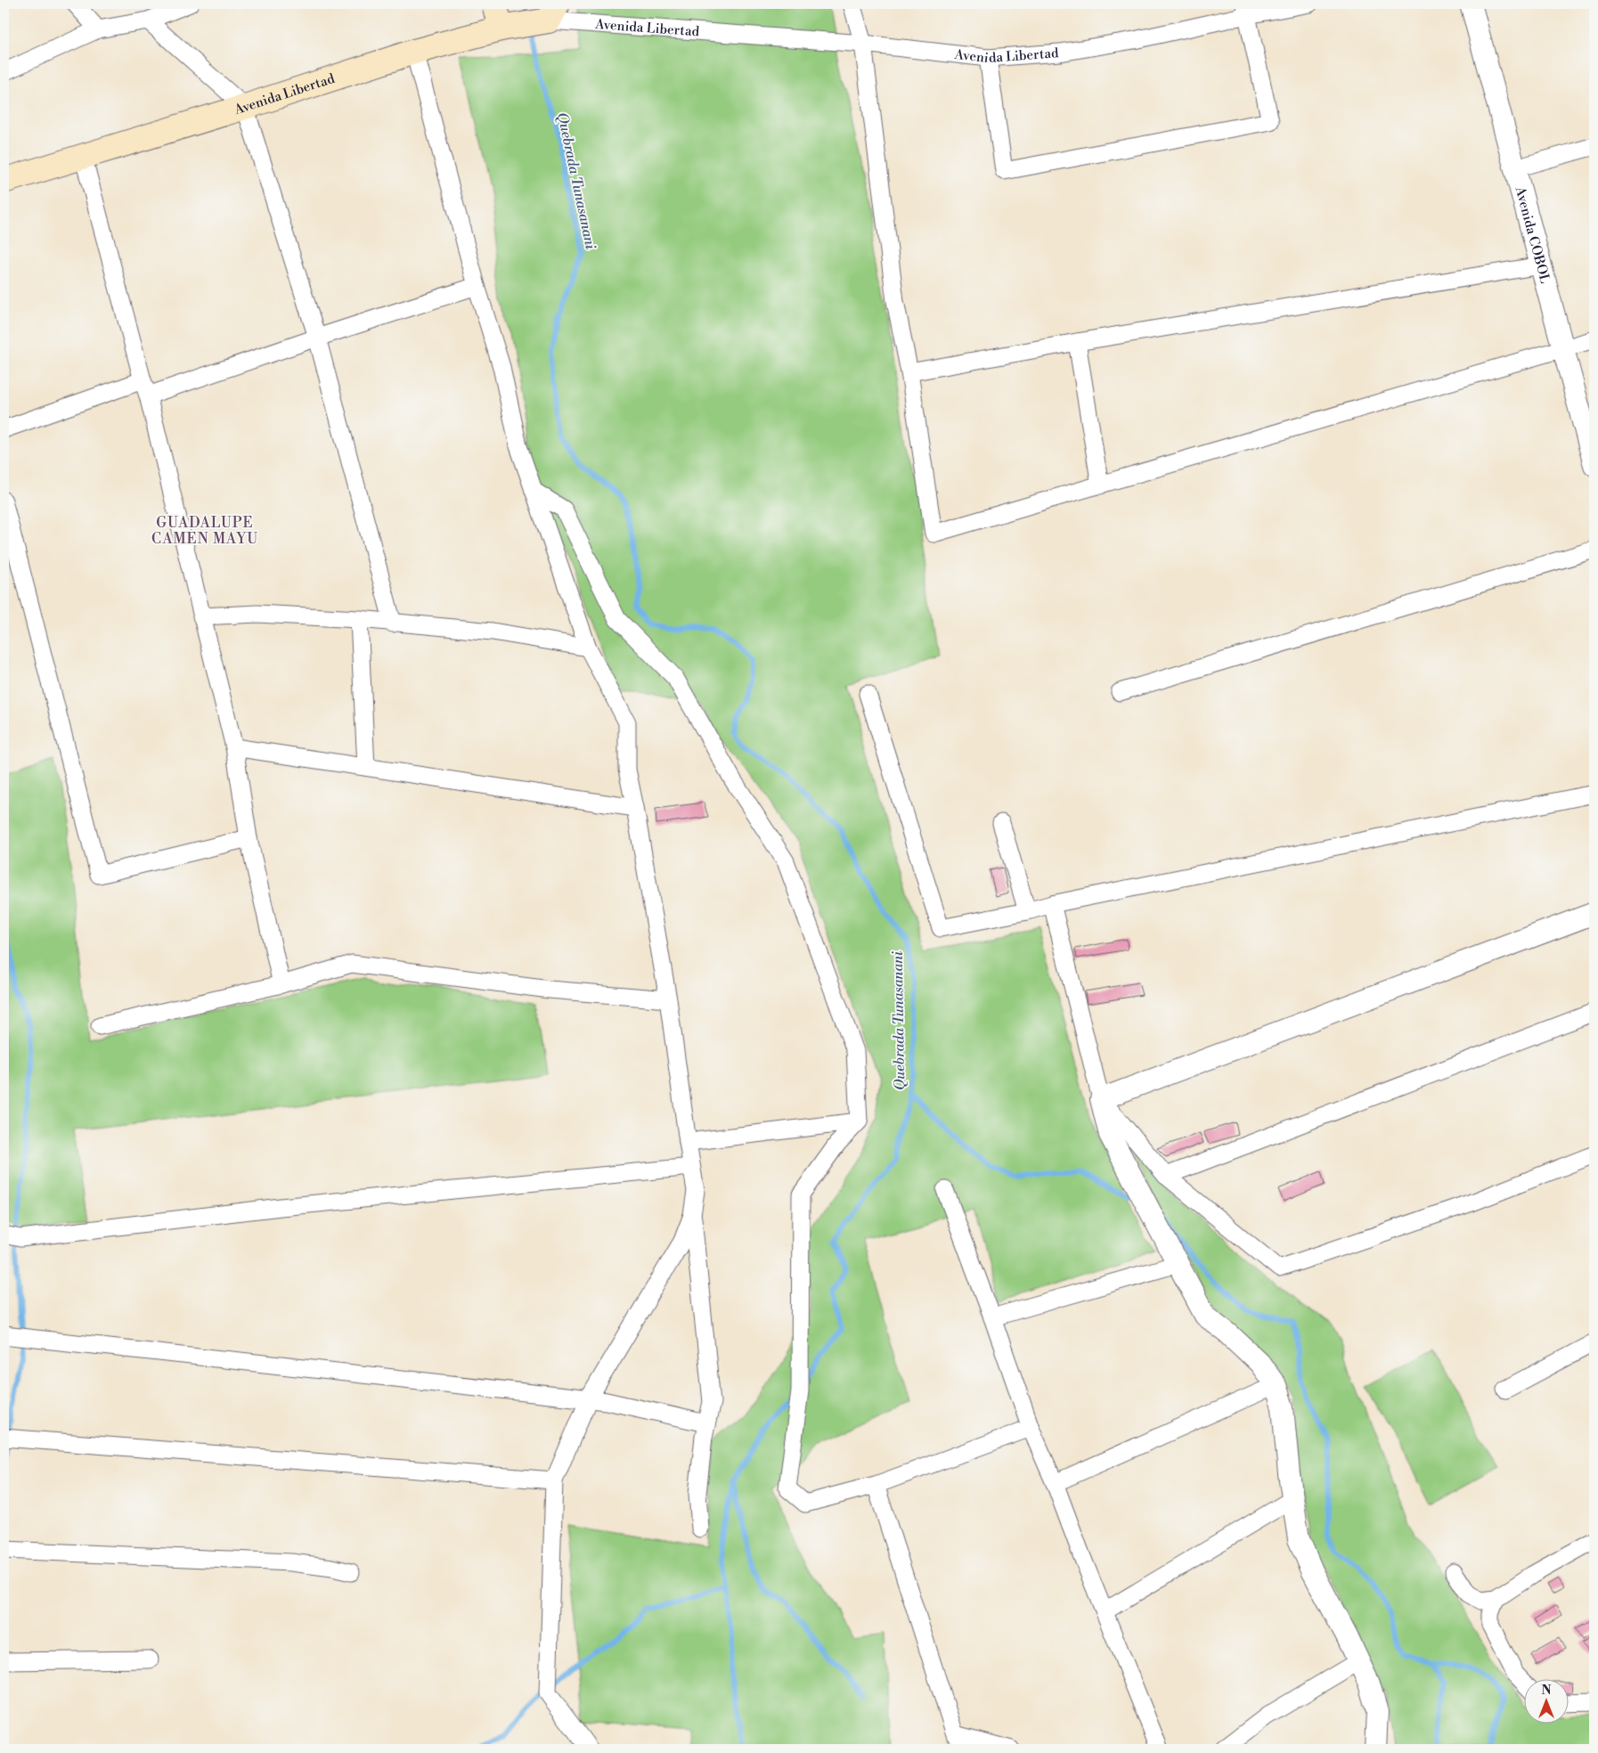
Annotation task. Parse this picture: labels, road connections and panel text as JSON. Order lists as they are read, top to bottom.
{
  "streets": {
    "main road": ["Avenida Libertad"],
    "street": ["Avenida COBOL"]
  },
  "districts": ["GUADALUPE CAMEN MAYU"],
  "water": ["Quebrada Tunasanani"],
  "north": "top"
}
